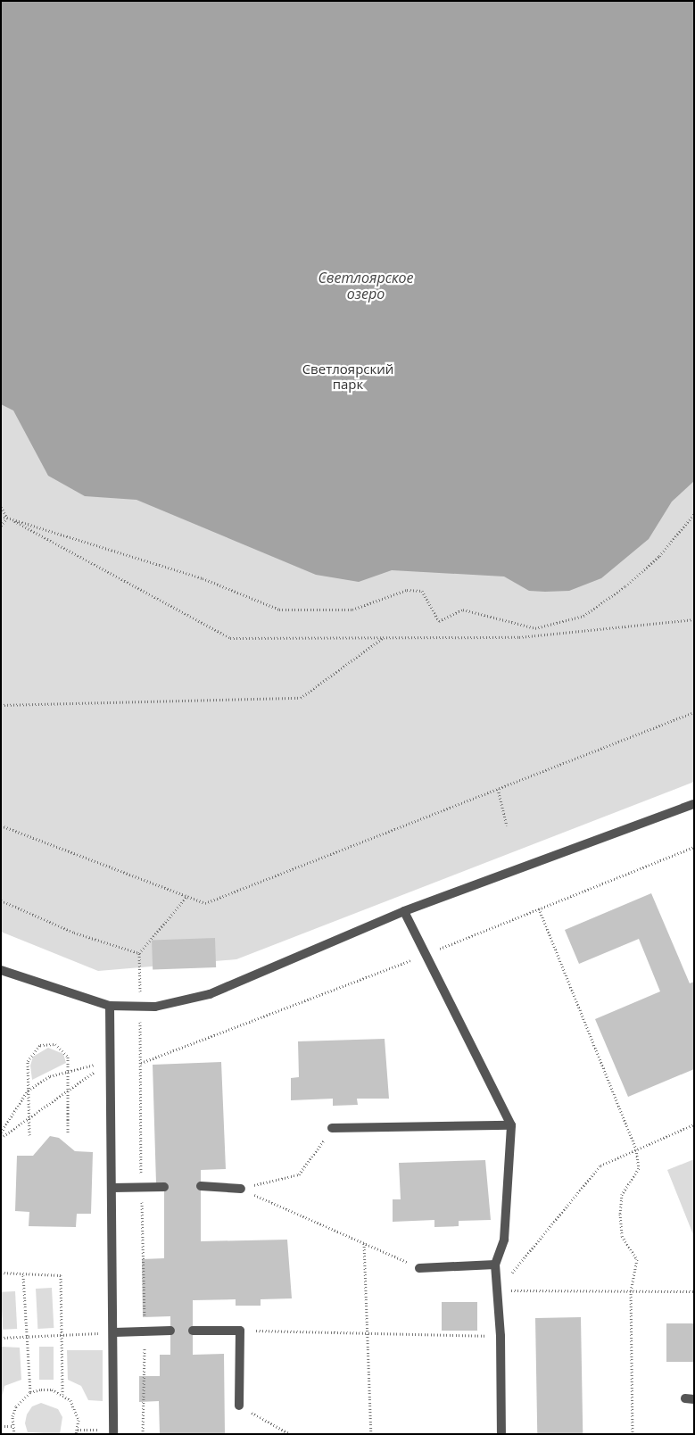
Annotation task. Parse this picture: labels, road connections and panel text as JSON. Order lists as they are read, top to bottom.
{
  "water": ["Светлоярское озеро"],
  "parks": ["Светлоярский парк"]
}
